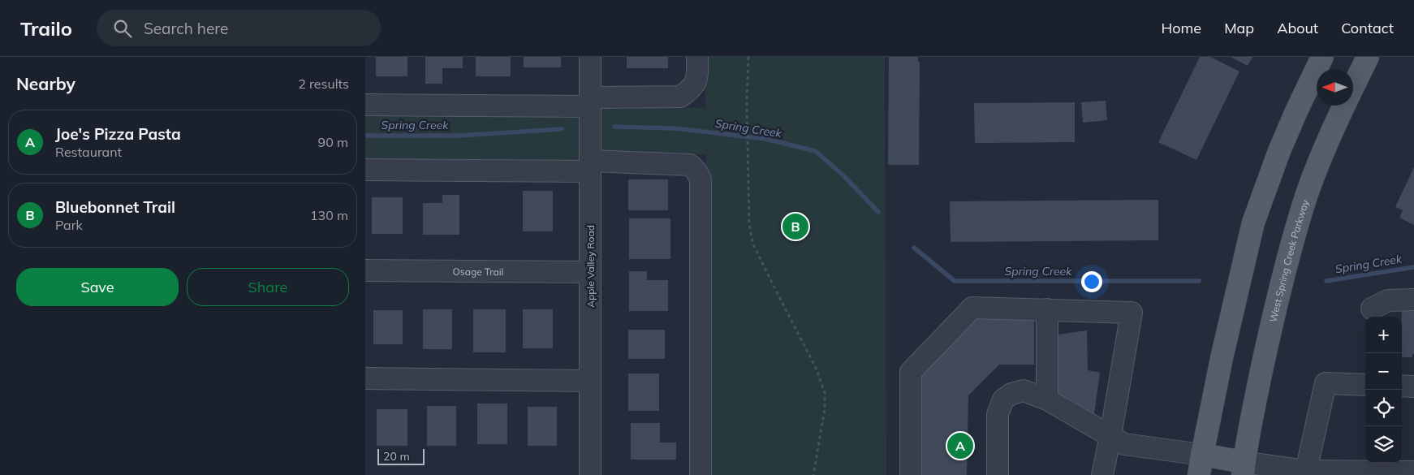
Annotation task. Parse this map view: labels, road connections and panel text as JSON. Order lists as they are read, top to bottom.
{
  "streets": {
    "main road": ["West Spring Creek Parkway"],
    "street": ["Apple Valley Road", "Osage Trail"]
  },
  "crossings": [
    ["Apple Valley Road", "Osage Trail"]
  ],
  "water": ["Spring Creek"],
  "scale_bar": "20 m",
  "north": "left",
  "page": {
    "header": "Trailo",
    "search": "Search here",
    "nav": [
      "Home",
      "Map",
      "About",
      "Contact"
    ],
    "heading": ["Nearby", "2 results"],
    "list": [
      {
        "mark": "A",
        "name": "Joe's Pizza Pasta",
        "note": "Restaurant",
        "value": "90 m"
      },
      {
        "mark": "B",
        "name": "Bluebonnet Trail",
        "note": "Park",
        "value": "130 m"
      }
    ],
    "pins": ["B", "A"],
    "buttons": ["Save", "Share"],
    "map_buttons": ["+", "−"],
    "scale": "20 m"
  }
}
